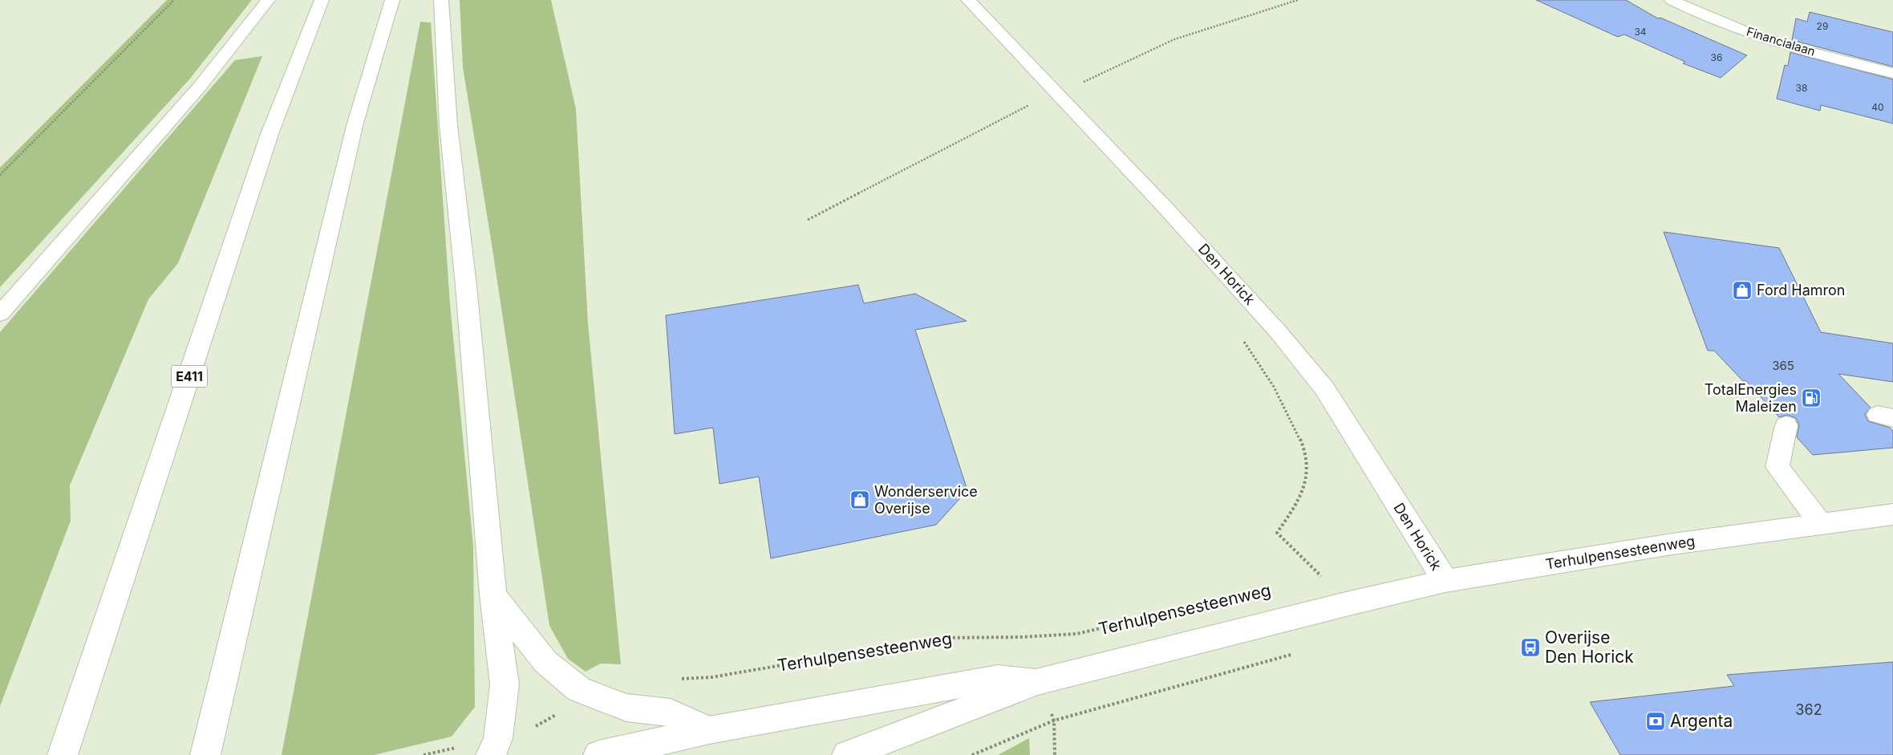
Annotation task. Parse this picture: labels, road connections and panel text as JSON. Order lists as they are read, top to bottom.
{
  "streets": {
    "main road": [
      "Financialaan",
      "Den Horick",
      "E411",
      "Terhulpensesteenweg"
    ]
  },
  "crossings": [
    ["Den Horick", "Terhulpensesteenweg"]
  ],
  "places": {
    "shop": ["Ford Hamron", "Wonderservice Overijse"],
    "fuel station": ["TotalEnergies Maleizen"],
    "bus stop": ["Overijse Den Horick"],
    "bank": ["Argenta"]
  },
  "house_numbers": [
    "29",
    "34",
    "36",
    "38",
    "40",
    "365",
    "362"
  ]
}
